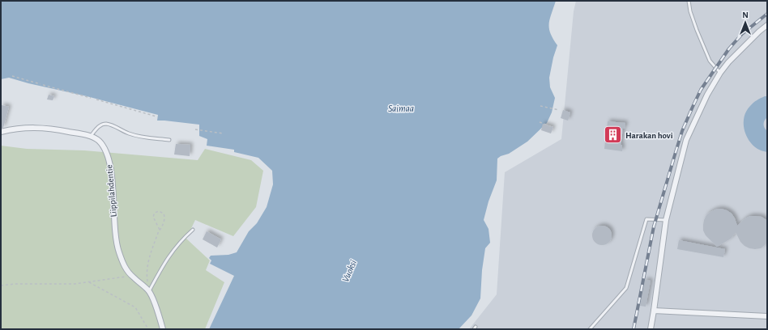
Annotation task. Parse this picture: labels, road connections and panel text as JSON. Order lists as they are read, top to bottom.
{
  "streets": {
    "street": ["Liippilahdentie"]
  },
  "water": ["Saimaa", "Vuoksi"],
  "places": {
    "building": ["Harakan hovi"]
  },
  "north": "top"
}
